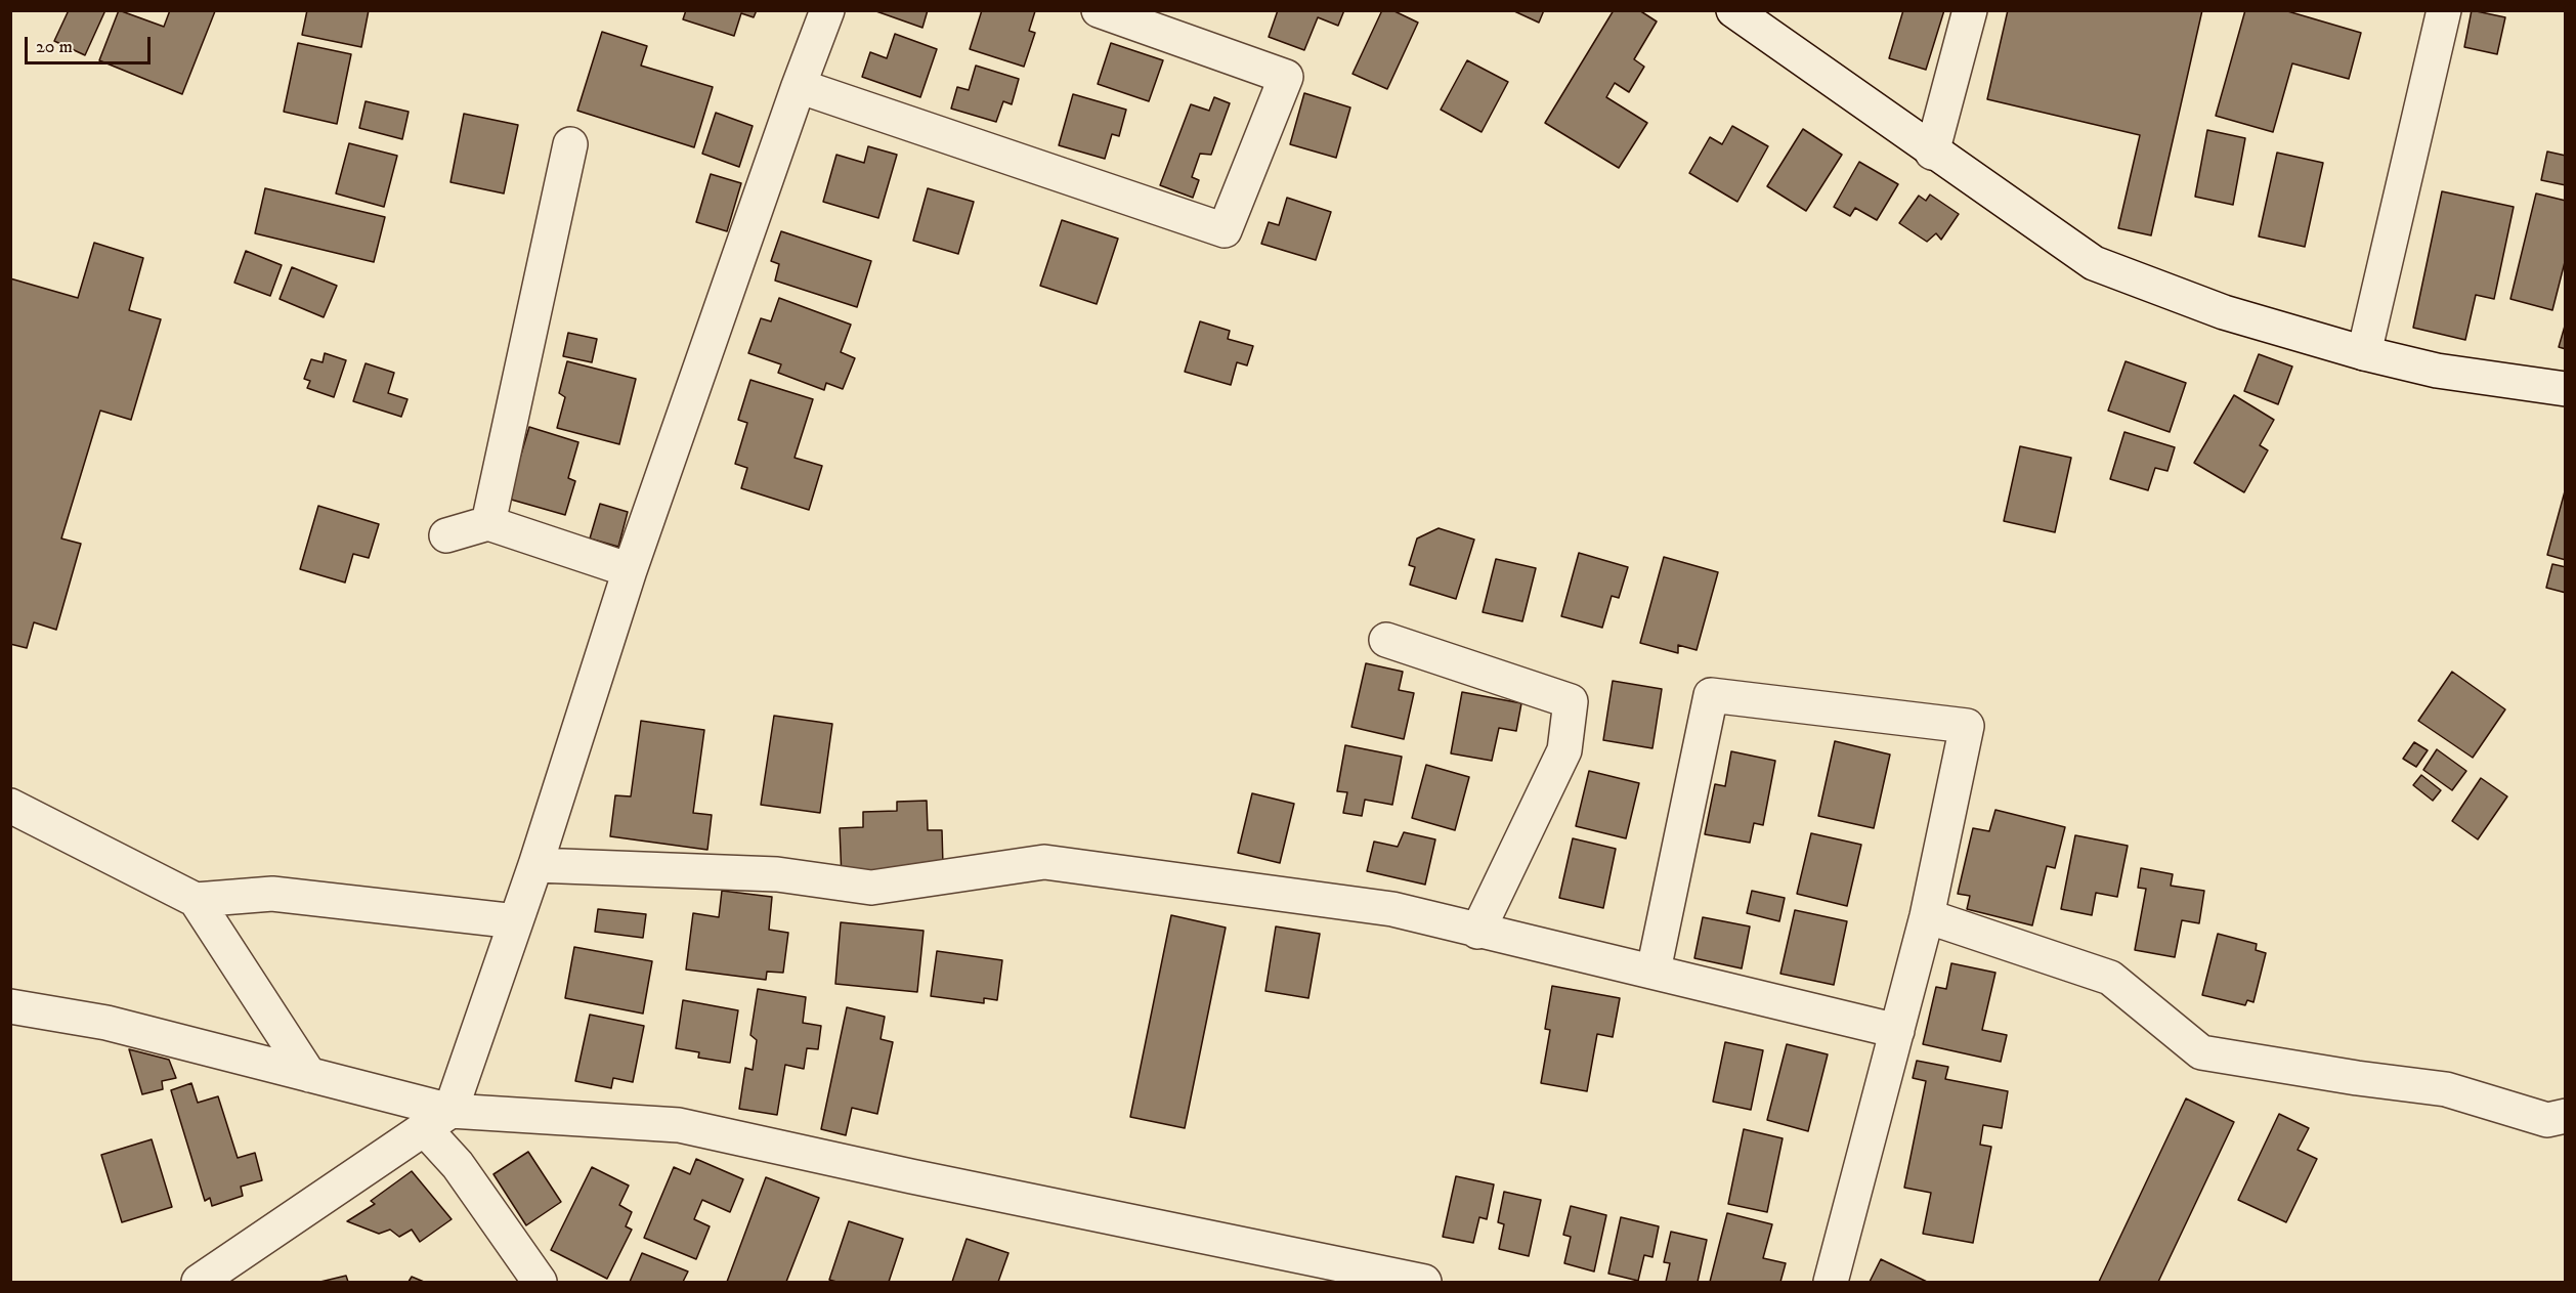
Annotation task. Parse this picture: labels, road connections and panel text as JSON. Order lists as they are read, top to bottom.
{
  "scale_bar": "20 m"
}
